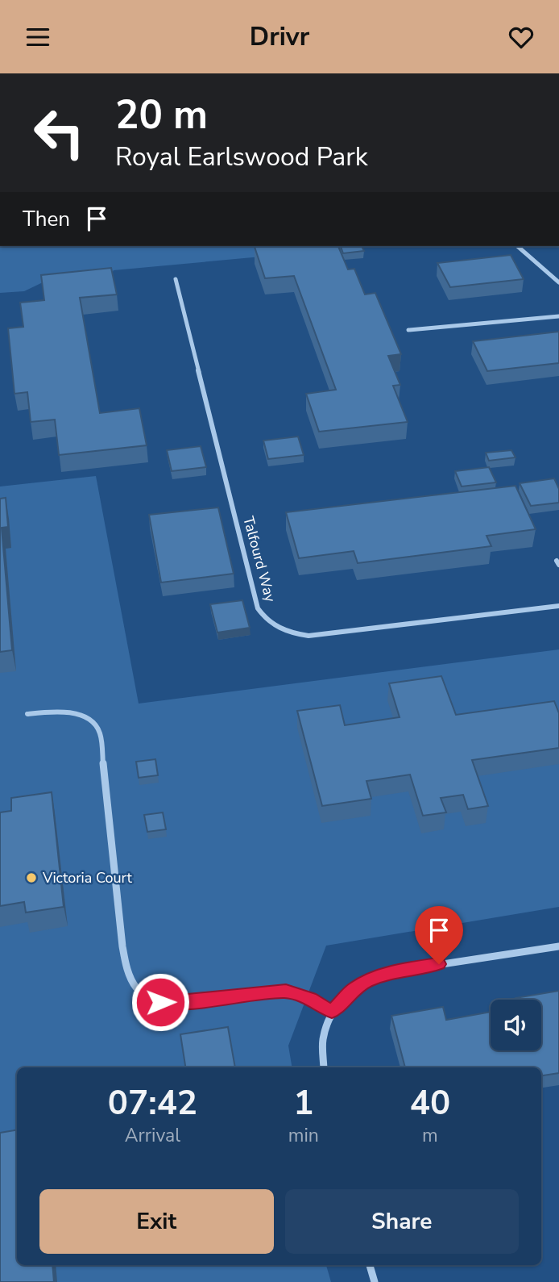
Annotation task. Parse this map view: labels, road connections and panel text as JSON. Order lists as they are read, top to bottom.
{
  "streets": {
    "street": ["Talfourd Way"]
  },
  "places": ["Victoria Court"],
  "page": {
    "header": "Drivr",
    "turn": ["20 m", "Royal Earlswood Park"],
    "then": "Then",
    "eta": [
      "07:42",
      "Arrival",
      "1",
      "min",
      "40",
      "m"
    ],
    "buttons": ["Exit", "Share"]
  }
}
